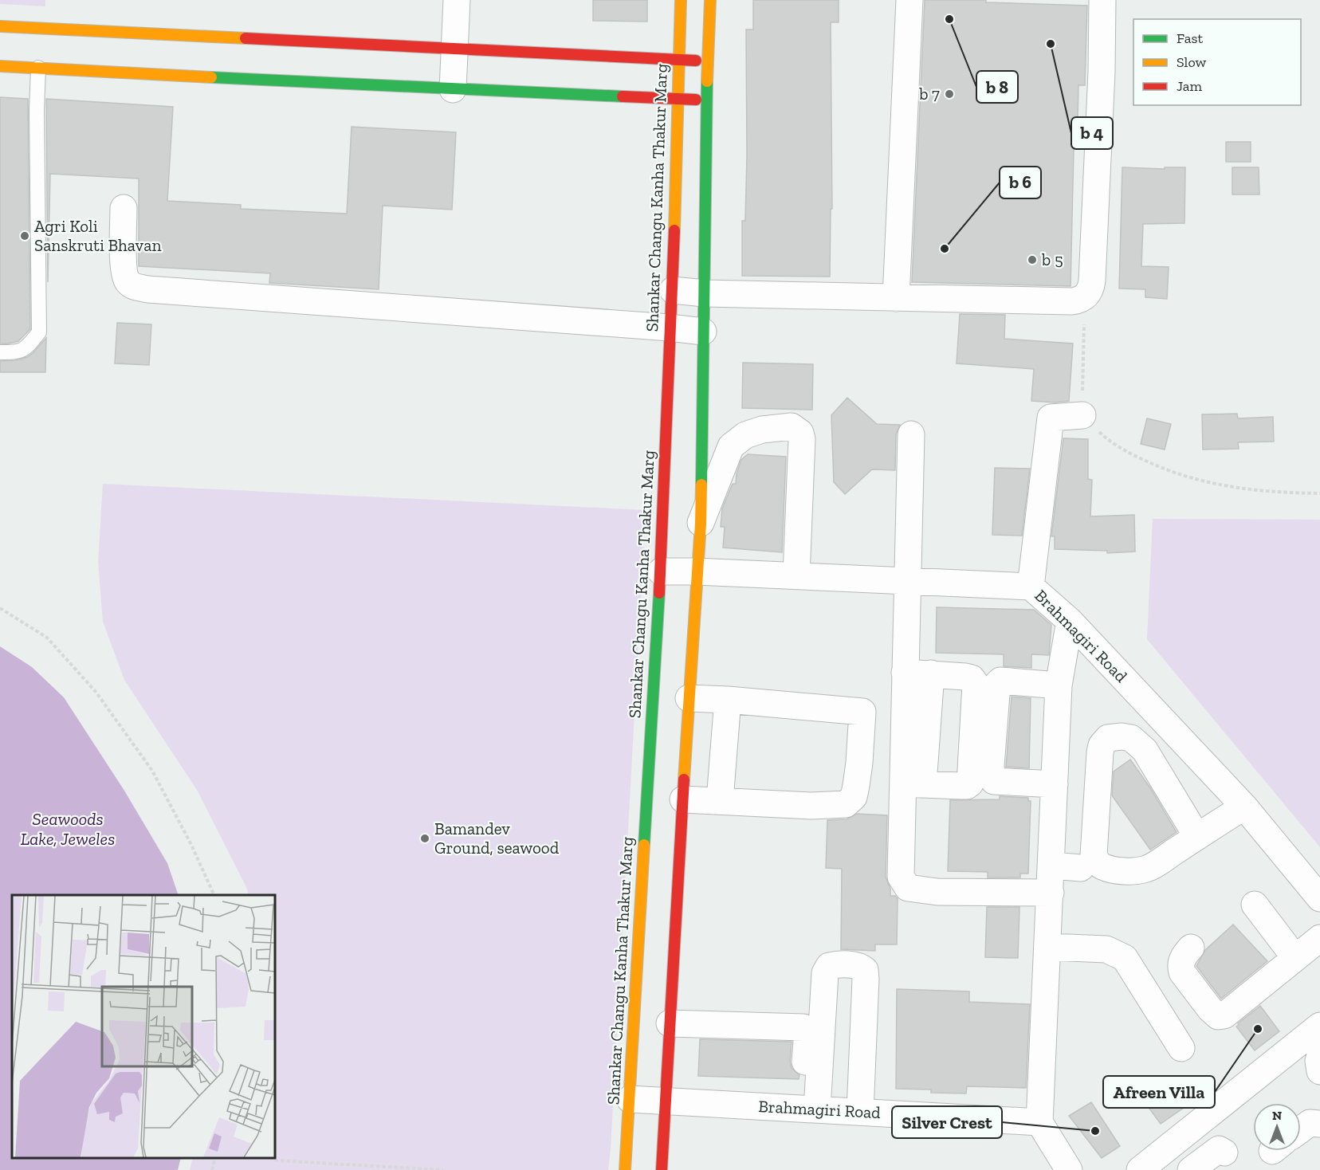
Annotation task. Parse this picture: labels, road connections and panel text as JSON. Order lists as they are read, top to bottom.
{
  "streets": {
    "street": ["Shankar Changu Kanha Thakur Marg", "Brahmagiri Road"]
  },
  "crossings": [
    ["Shankar Changu Kanha Thakur Marg", "Brahmagiri Road"]
  ],
  "water": ["Seawoods Lake, Jeweles"],
  "places": [
    "b 8",
    "b 4",
    "b 7",
    "Agri Koli Sanskruti Bhavan",
    "b 6",
    "b 5",
    "Bamandev Ground, seawood",
    "Afreen Villa",
    "Silver Crest"
  ],
  "legend": ["Fast", "Slow", "Jam"],
  "north": "top"
}
